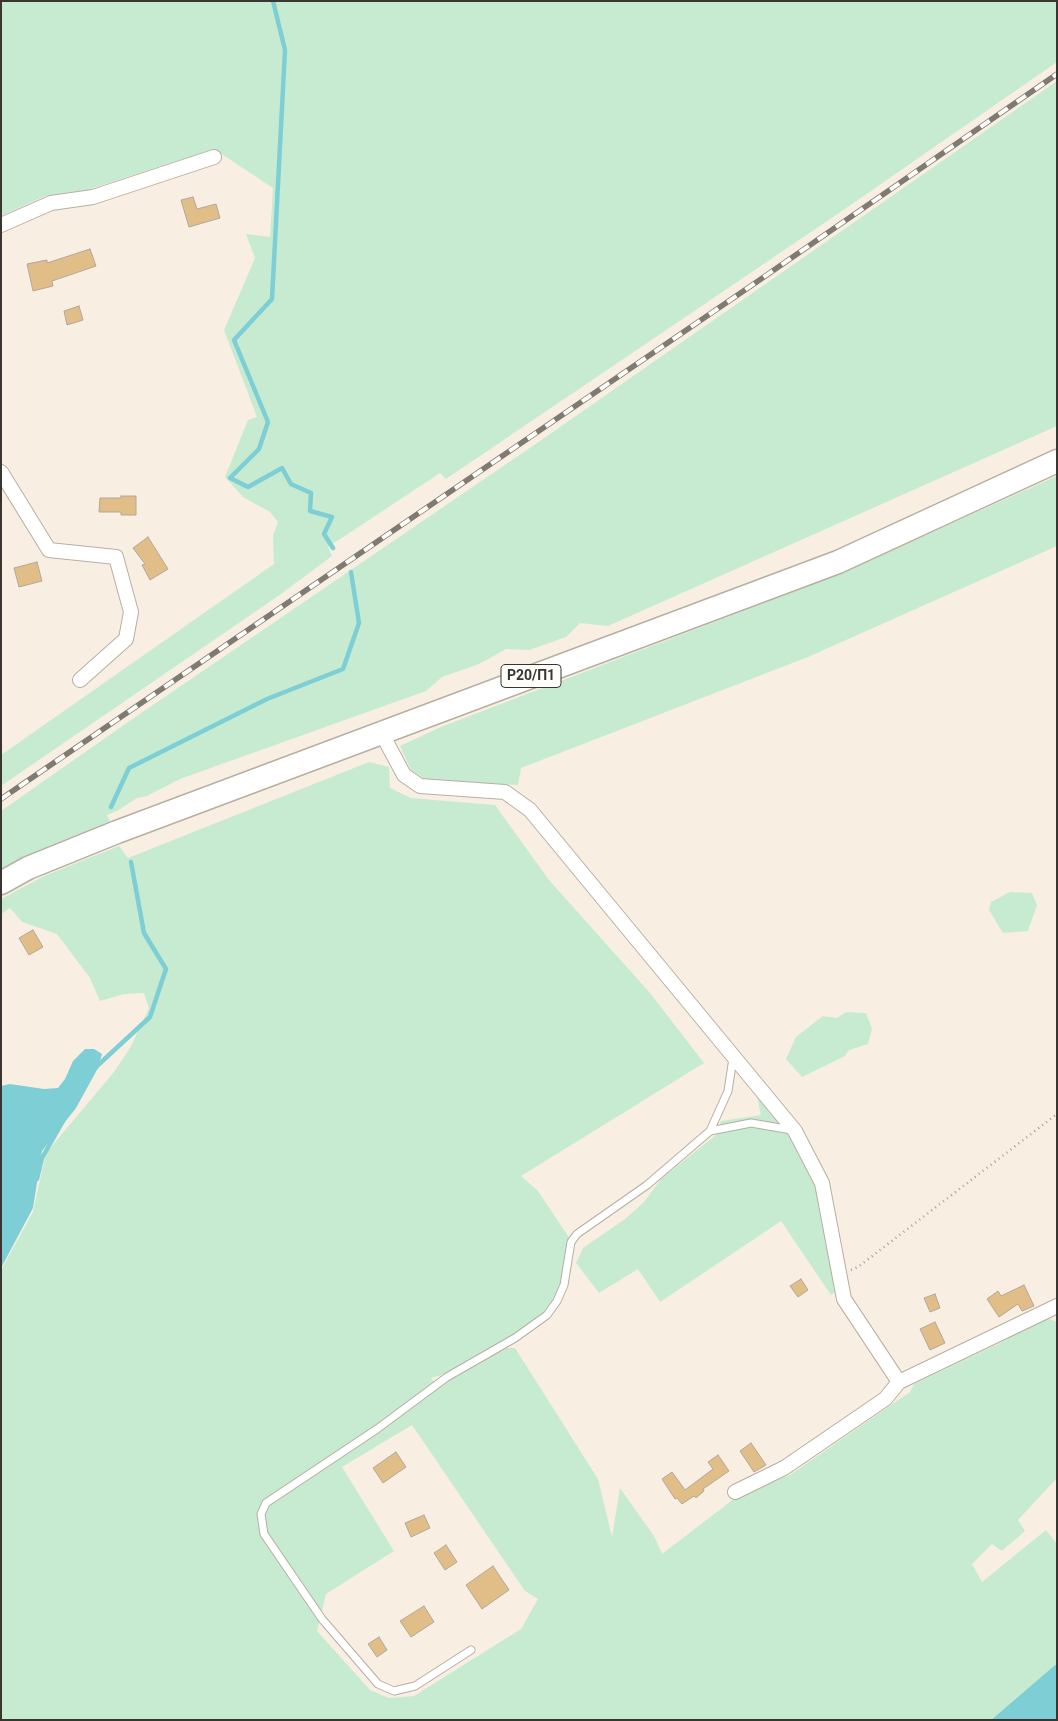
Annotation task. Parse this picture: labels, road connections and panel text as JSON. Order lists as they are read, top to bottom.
{
  "streets": {
    "main road": ["Р20/П1"]
  }
}
